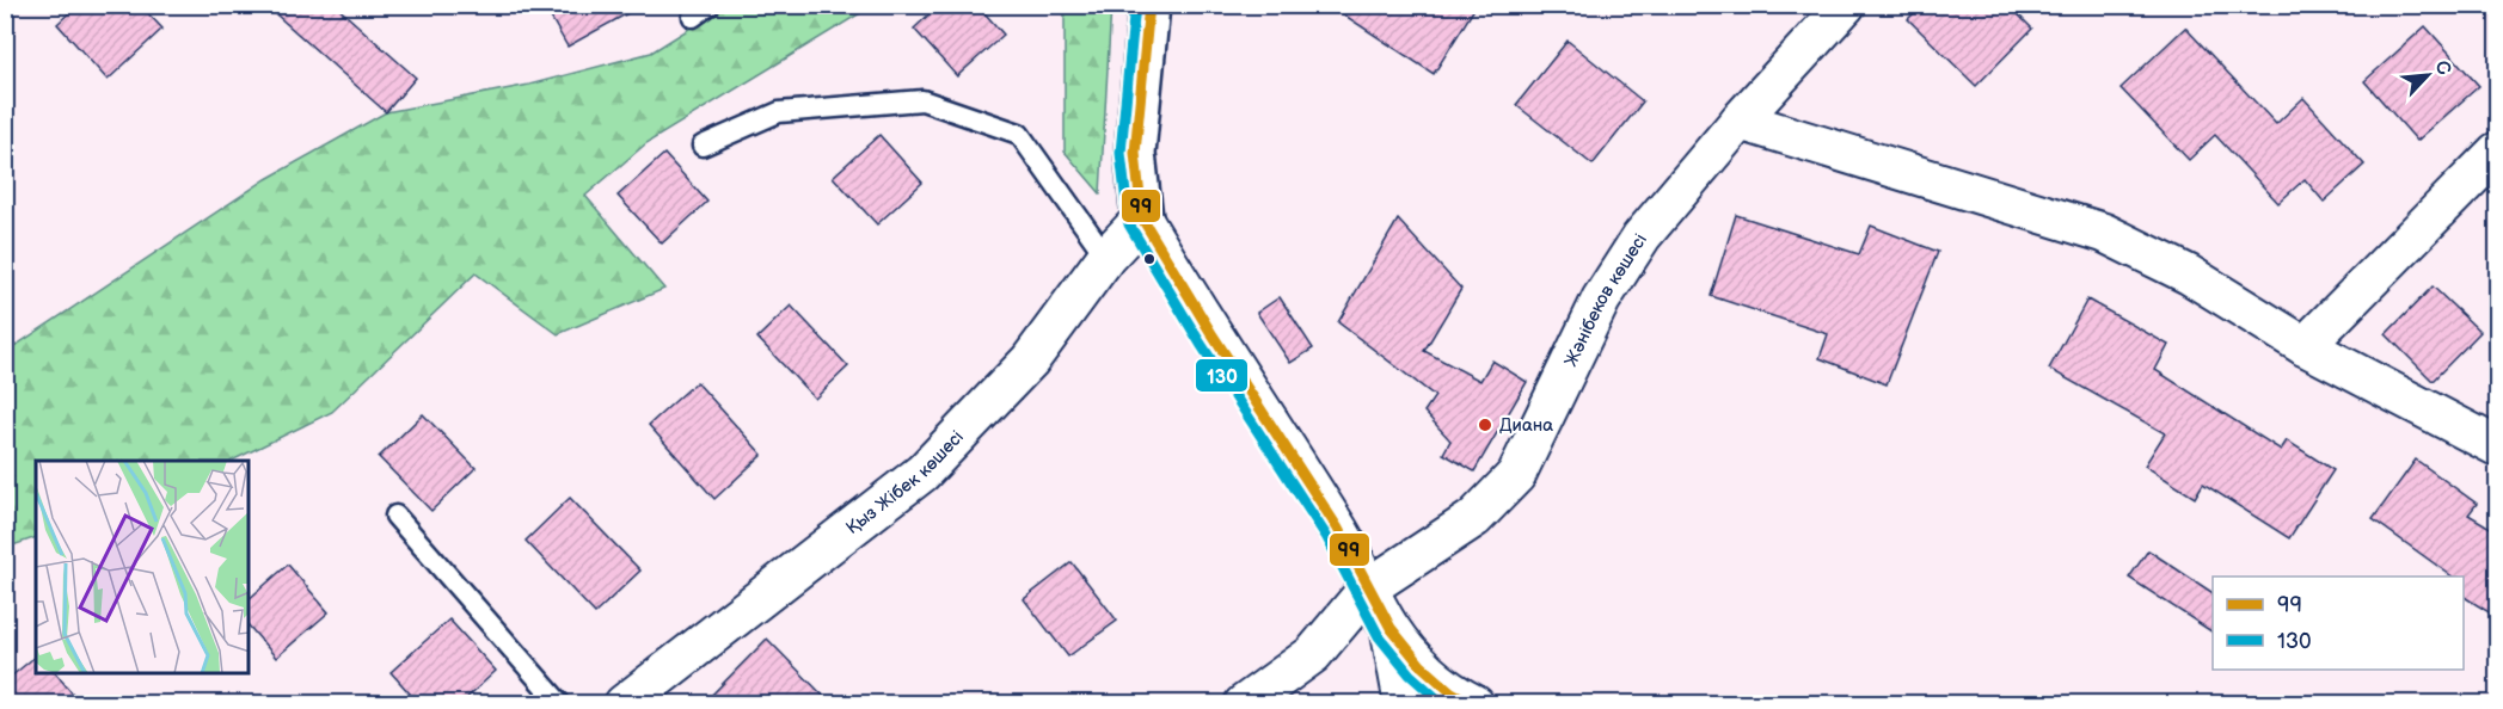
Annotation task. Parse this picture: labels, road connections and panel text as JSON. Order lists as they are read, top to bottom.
{
  "streets": {
    "street": ["Жәнібеков көшесі", "Қыз Жібек көшесі"]
  },
  "places": ["Диана"],
  "lines": ["transit line 99", "transit line 130"],
  "legend": ["99", "130"],
  "north": "top right"
}
